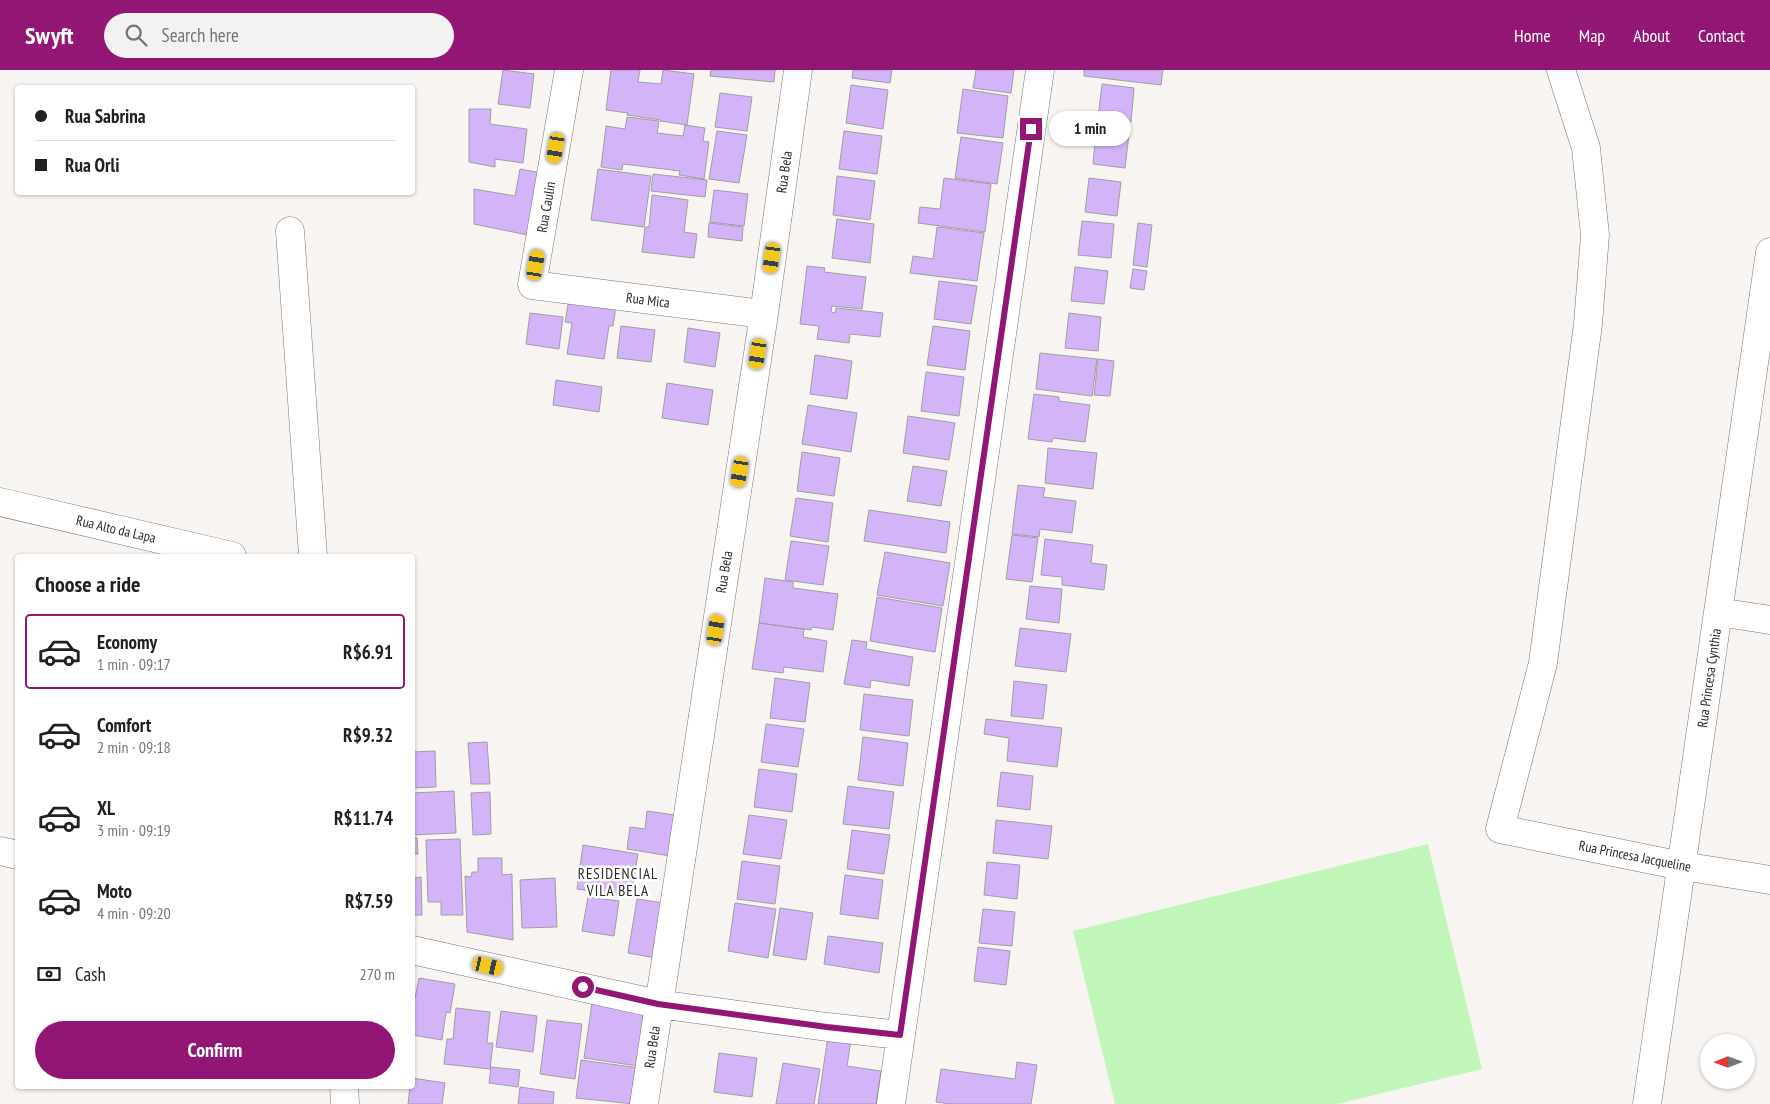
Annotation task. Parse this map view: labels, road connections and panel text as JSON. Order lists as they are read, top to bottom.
{
  "streets": {
    "street": [
      "Rua Bela",
      "Rua Caulin",
      "Rua Mica",
      "Rua Alto da Lapa",
      "Rua Princesa Cynthia",
      "Rua Princesa Jacqueline"
    ]
  },
  "crossings": [
    ["Rua Bela", "Rua Mica"],
    ["Rua Caulin", "Rua Mica"],
    ["Rua Princesa Cynthia", "Rua Princesa Jacqueline"]
  ],
  "districts": ["RESIDENCIAL VILA BELA"],
  "north": "left",
  "page": {
    "header": "Swyft",
    "search": "Search here",
    "nav": [
      "Home",
      "Map",
      "About",
      "Contact"
    ],
    "banner": ["Rua Sabrina", "Rua Orli"],
    "bubble": "1 min",
    "heading": "Choose a ride",
    "list": [
      {
        "name": "Economy",
        "note": "1 min · 09:17",
        "value": "R$6.91"
      },
      {
        "name": "Comfort",
        "note": "2 min · 09:18",
        "value": "R$9.32"
      },
      {
        "name": "XL",
        "note": "3 min · 09:19",
        "value": "R$11.74"
      },
      {
        "name": "Moto",
        "note": "4 min · 09:20",
        "value": "R$7.59"
      }
    ],
    "pay": ["Cash", "270 m"],
    "buttons": "Confirm"
  }
}
